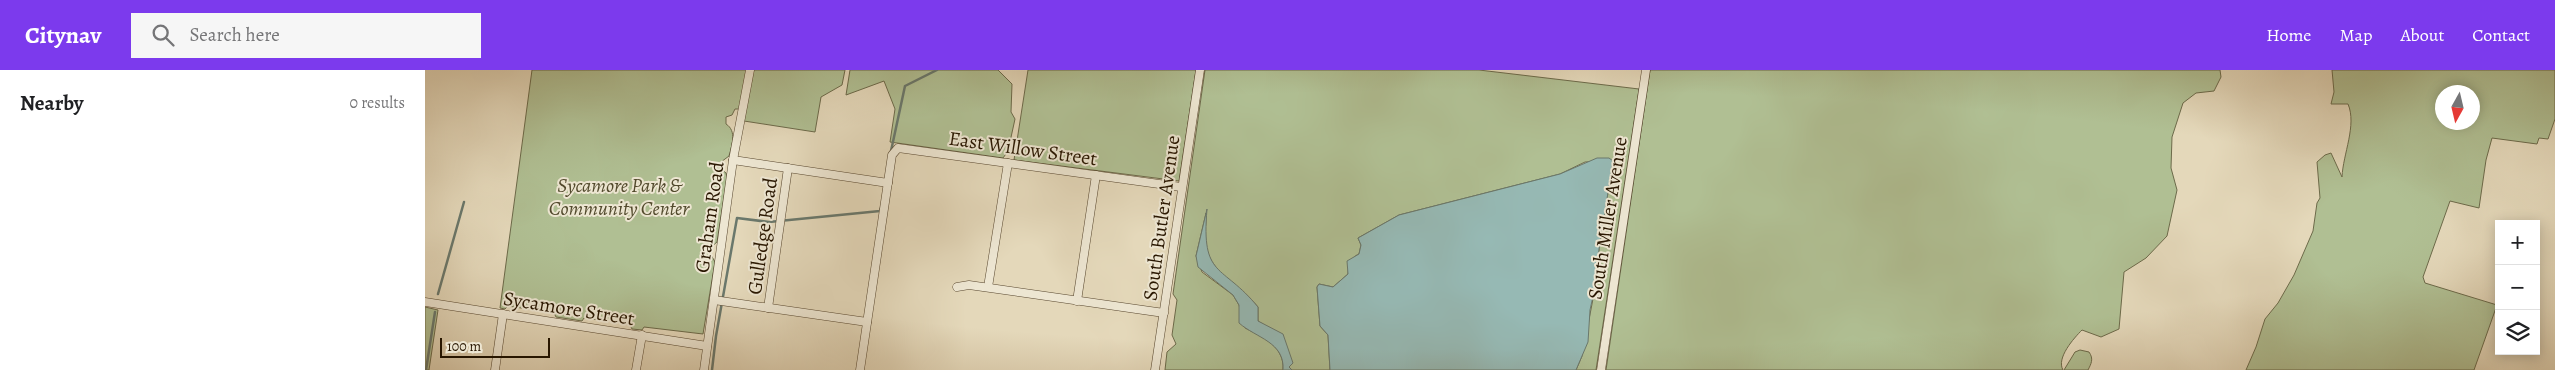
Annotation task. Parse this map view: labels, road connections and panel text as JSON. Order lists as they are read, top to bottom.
{
  "streets": {
    "street": [
      "East Willow Street",
      "Graham Road",
      "South Butler Avenue",
      "South Miller Avenue",
      "Gulledge Road",
      "Sycamore Street"
    ]
  },
  "crossings": [
    ["East Willow Street", "South Butler Avenue"],
    ["Graham Road", "Sycamore Street"]
  ],
  "parks": ["Sycamore Park & Community Center"],
  "scale_bar": "100 m",
  "north": "bottom",
  "page": {
    "header": "Citynav",
    "search": "Search here",
    "nav": [
      "Home",
      "Map",
      "About",
      "Contact"
    ],
    "heading": ["Nearby", "0 results"],
    "map_buttons": ["+", "−"],
    "scale": "100 m"
  }
}
